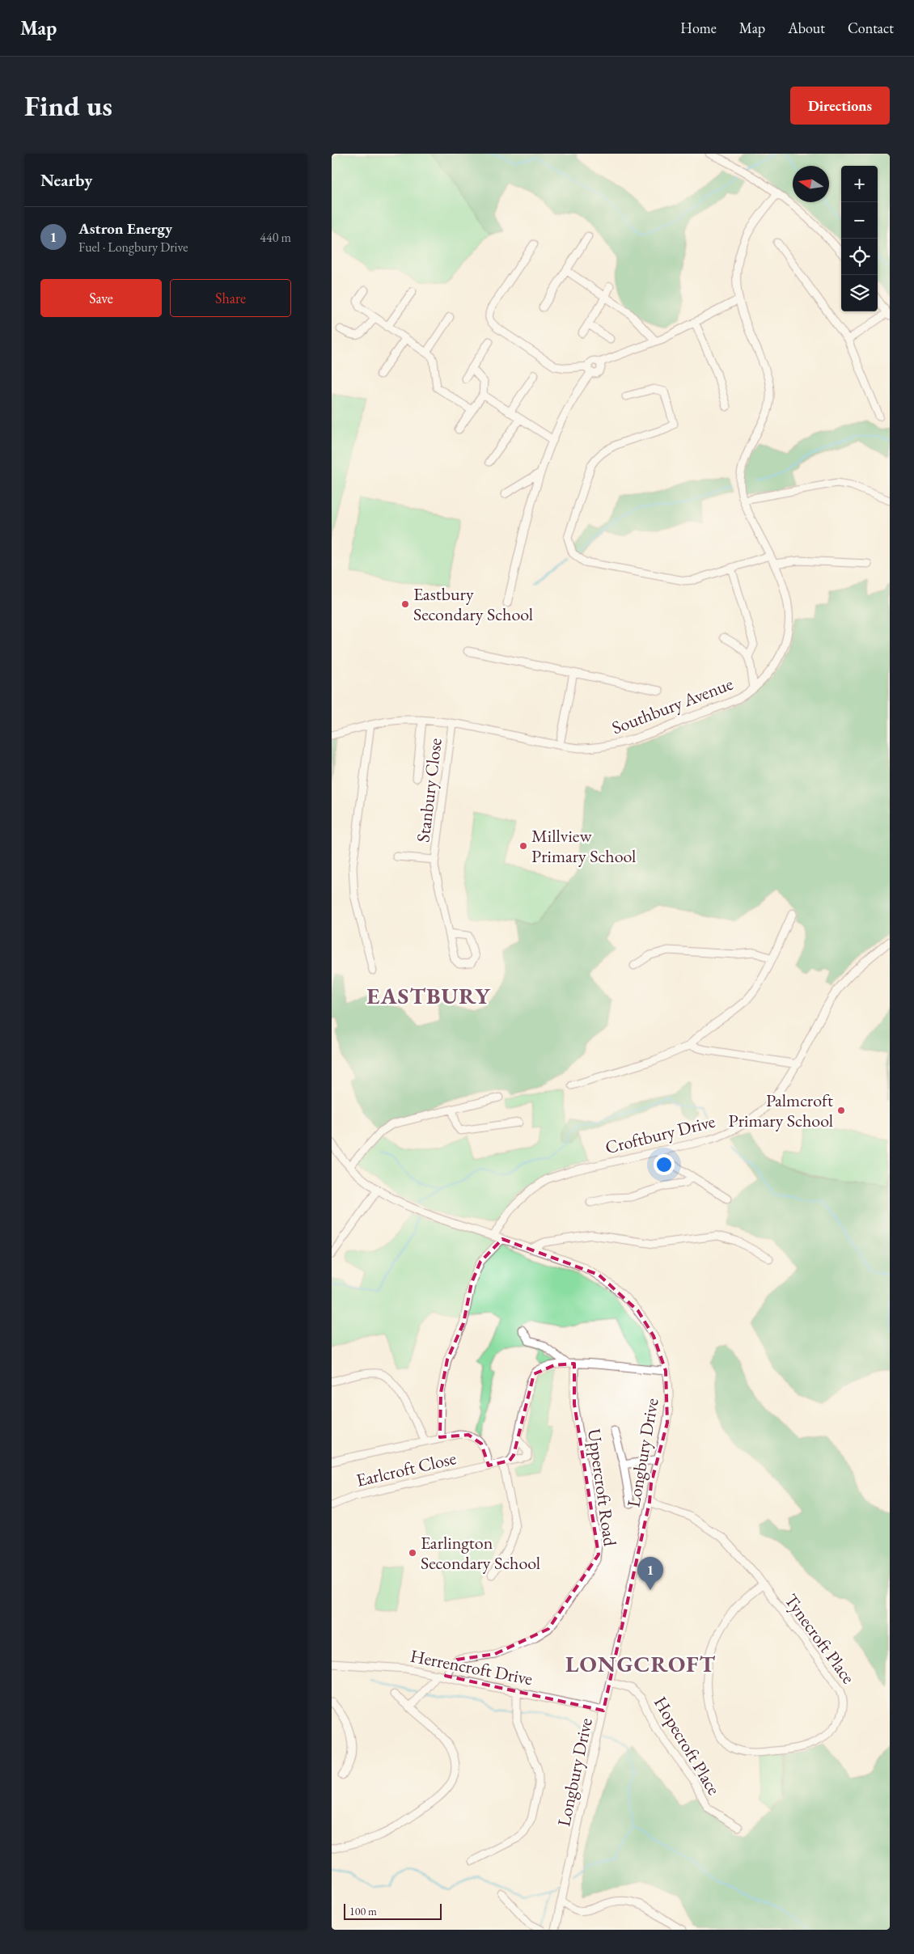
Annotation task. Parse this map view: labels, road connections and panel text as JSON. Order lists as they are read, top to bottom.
{
  "streets": {
    "street": [
      "Southbury Avenue",
      "Stanbury Close",
      "Croftbury Drive",
      "Longbury Drive",
      "Earlcroft Close",
      "Uppercroft Road",
      "Tynecroft Place",
      "Herrencroft Drive",
      "Hopecroft Place"
    ]
  },
  "crossings": [
    ["Southbury Avenue", "Stanbury Close"],
    ["Croftbury Drive", "Longbury Drive"],
    ["Longbury Drive", "Tynecroft Place"],
    ["Longbury Drive", "Herrencroft Drive"],
    ["Longbury Drive", "Hopecroft Place"],
    ["Uppercroft Road", "Herrencroft Drive"]
  ],
  "districts": ["EASTBURY", "LONGCROFT"],
  "places": [
    "Eastbury Secondary School",
    "Millview Primary School",
    "Palmcroft Primary School",
    "Earlington Secondary School"
  ],
  "scale_bar": "100 m",
  "north": "left",
  "page": {
    "header": "Map",
    "nav": [
      "Home",
      "Map",
      "About",
      "Contact"
    ],
    "buttons": [
      "Directions",
      ["Save", "Share"]
    ],
    "title": "Find us",
    "heading": "Nearby",
    "map_buttons": ["+", "−"],
    "list": [
      {
        "mark": "1",
        "name": "Astron Energy",
        "note": "Fuel · Longbury Drive",
        "value": "440 m"
      }
    ],
    "pins": "1",
    "scale": "100 m"
  }
}
